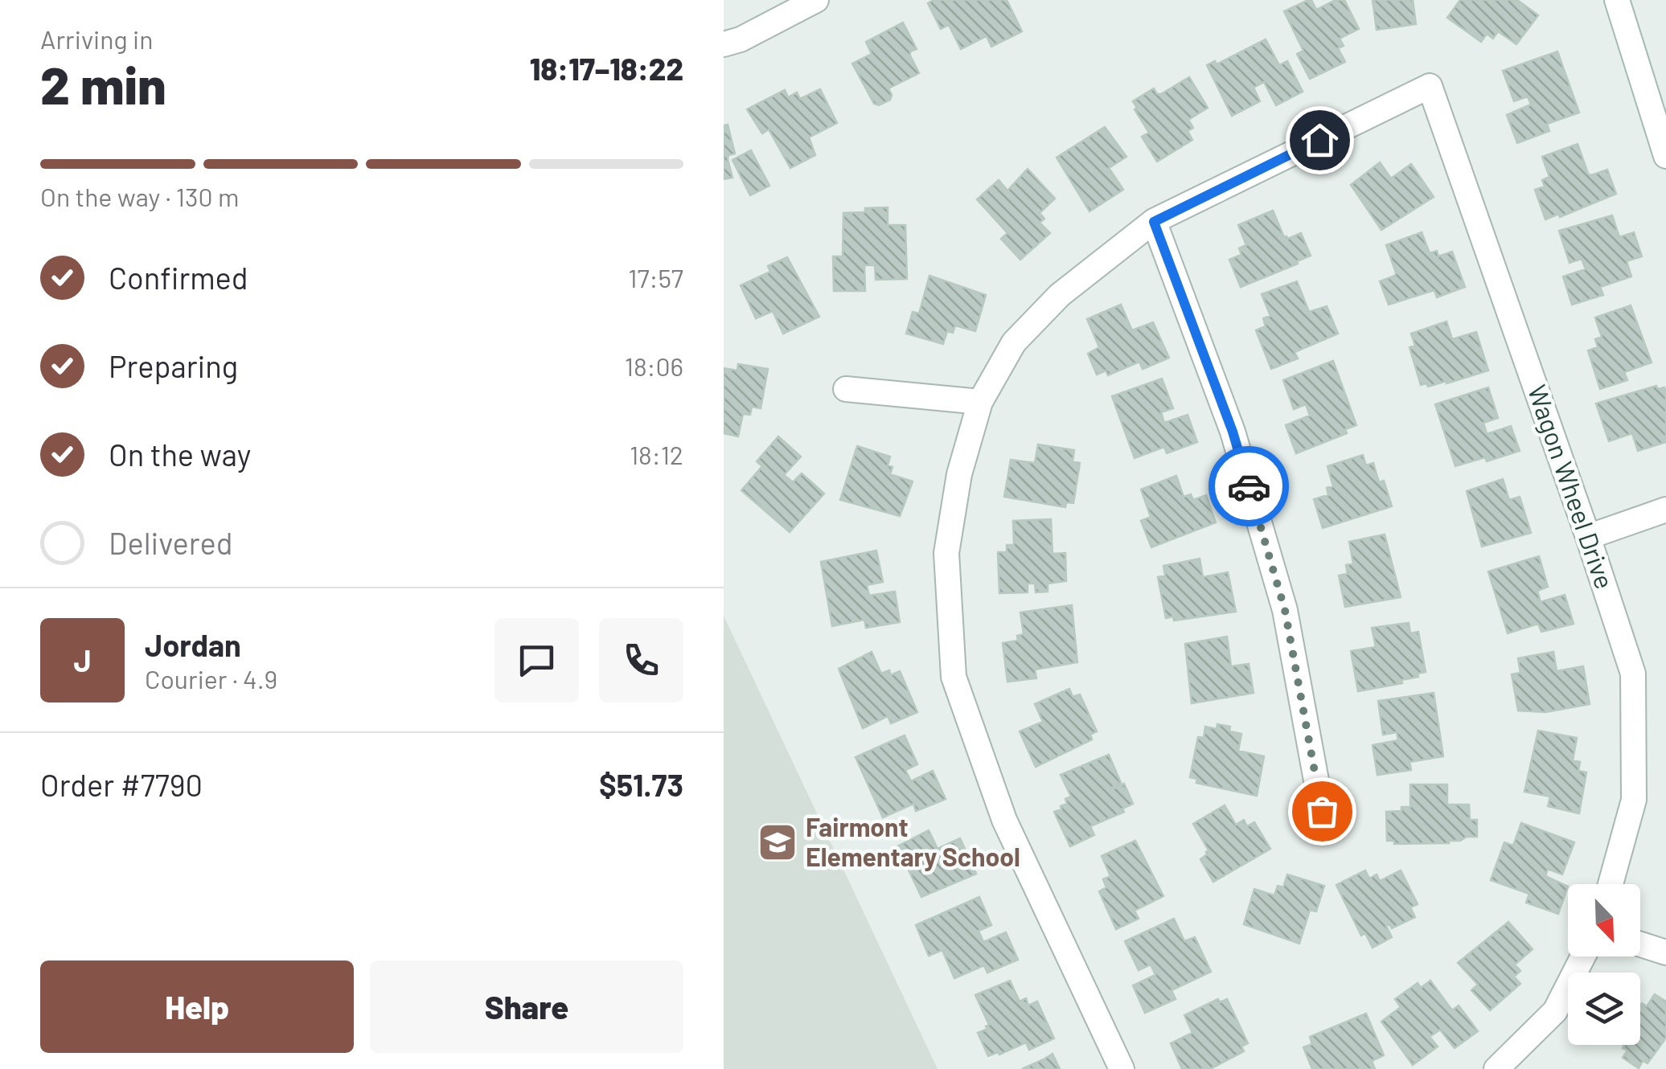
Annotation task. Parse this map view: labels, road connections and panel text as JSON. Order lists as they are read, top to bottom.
{
  "streets": {
    "street": ["Wagon Wheel Drive"]
  },
  "places": {
    "school or university": ["Fairmont Elementary School"]
  },
  "north": "bottom right",
  "page": {
    "heading": ["2 min", "Arriving in", "18:17–18:22"],
    "panel": [
      "Jordan",
      "Courier · 4.9",
      "Order #7790",
      "$51.73"
    ],
    "bar": "On the way · 130 m",
    "list": [
      ["Confirmed", "17:57"],
      ["Preparing", "18:06"],
      ["On the way", "18:12"],
      "Delivered"
    ],
    "round": "J",
    "buttons": ["Help", "Share"]
  }
}
